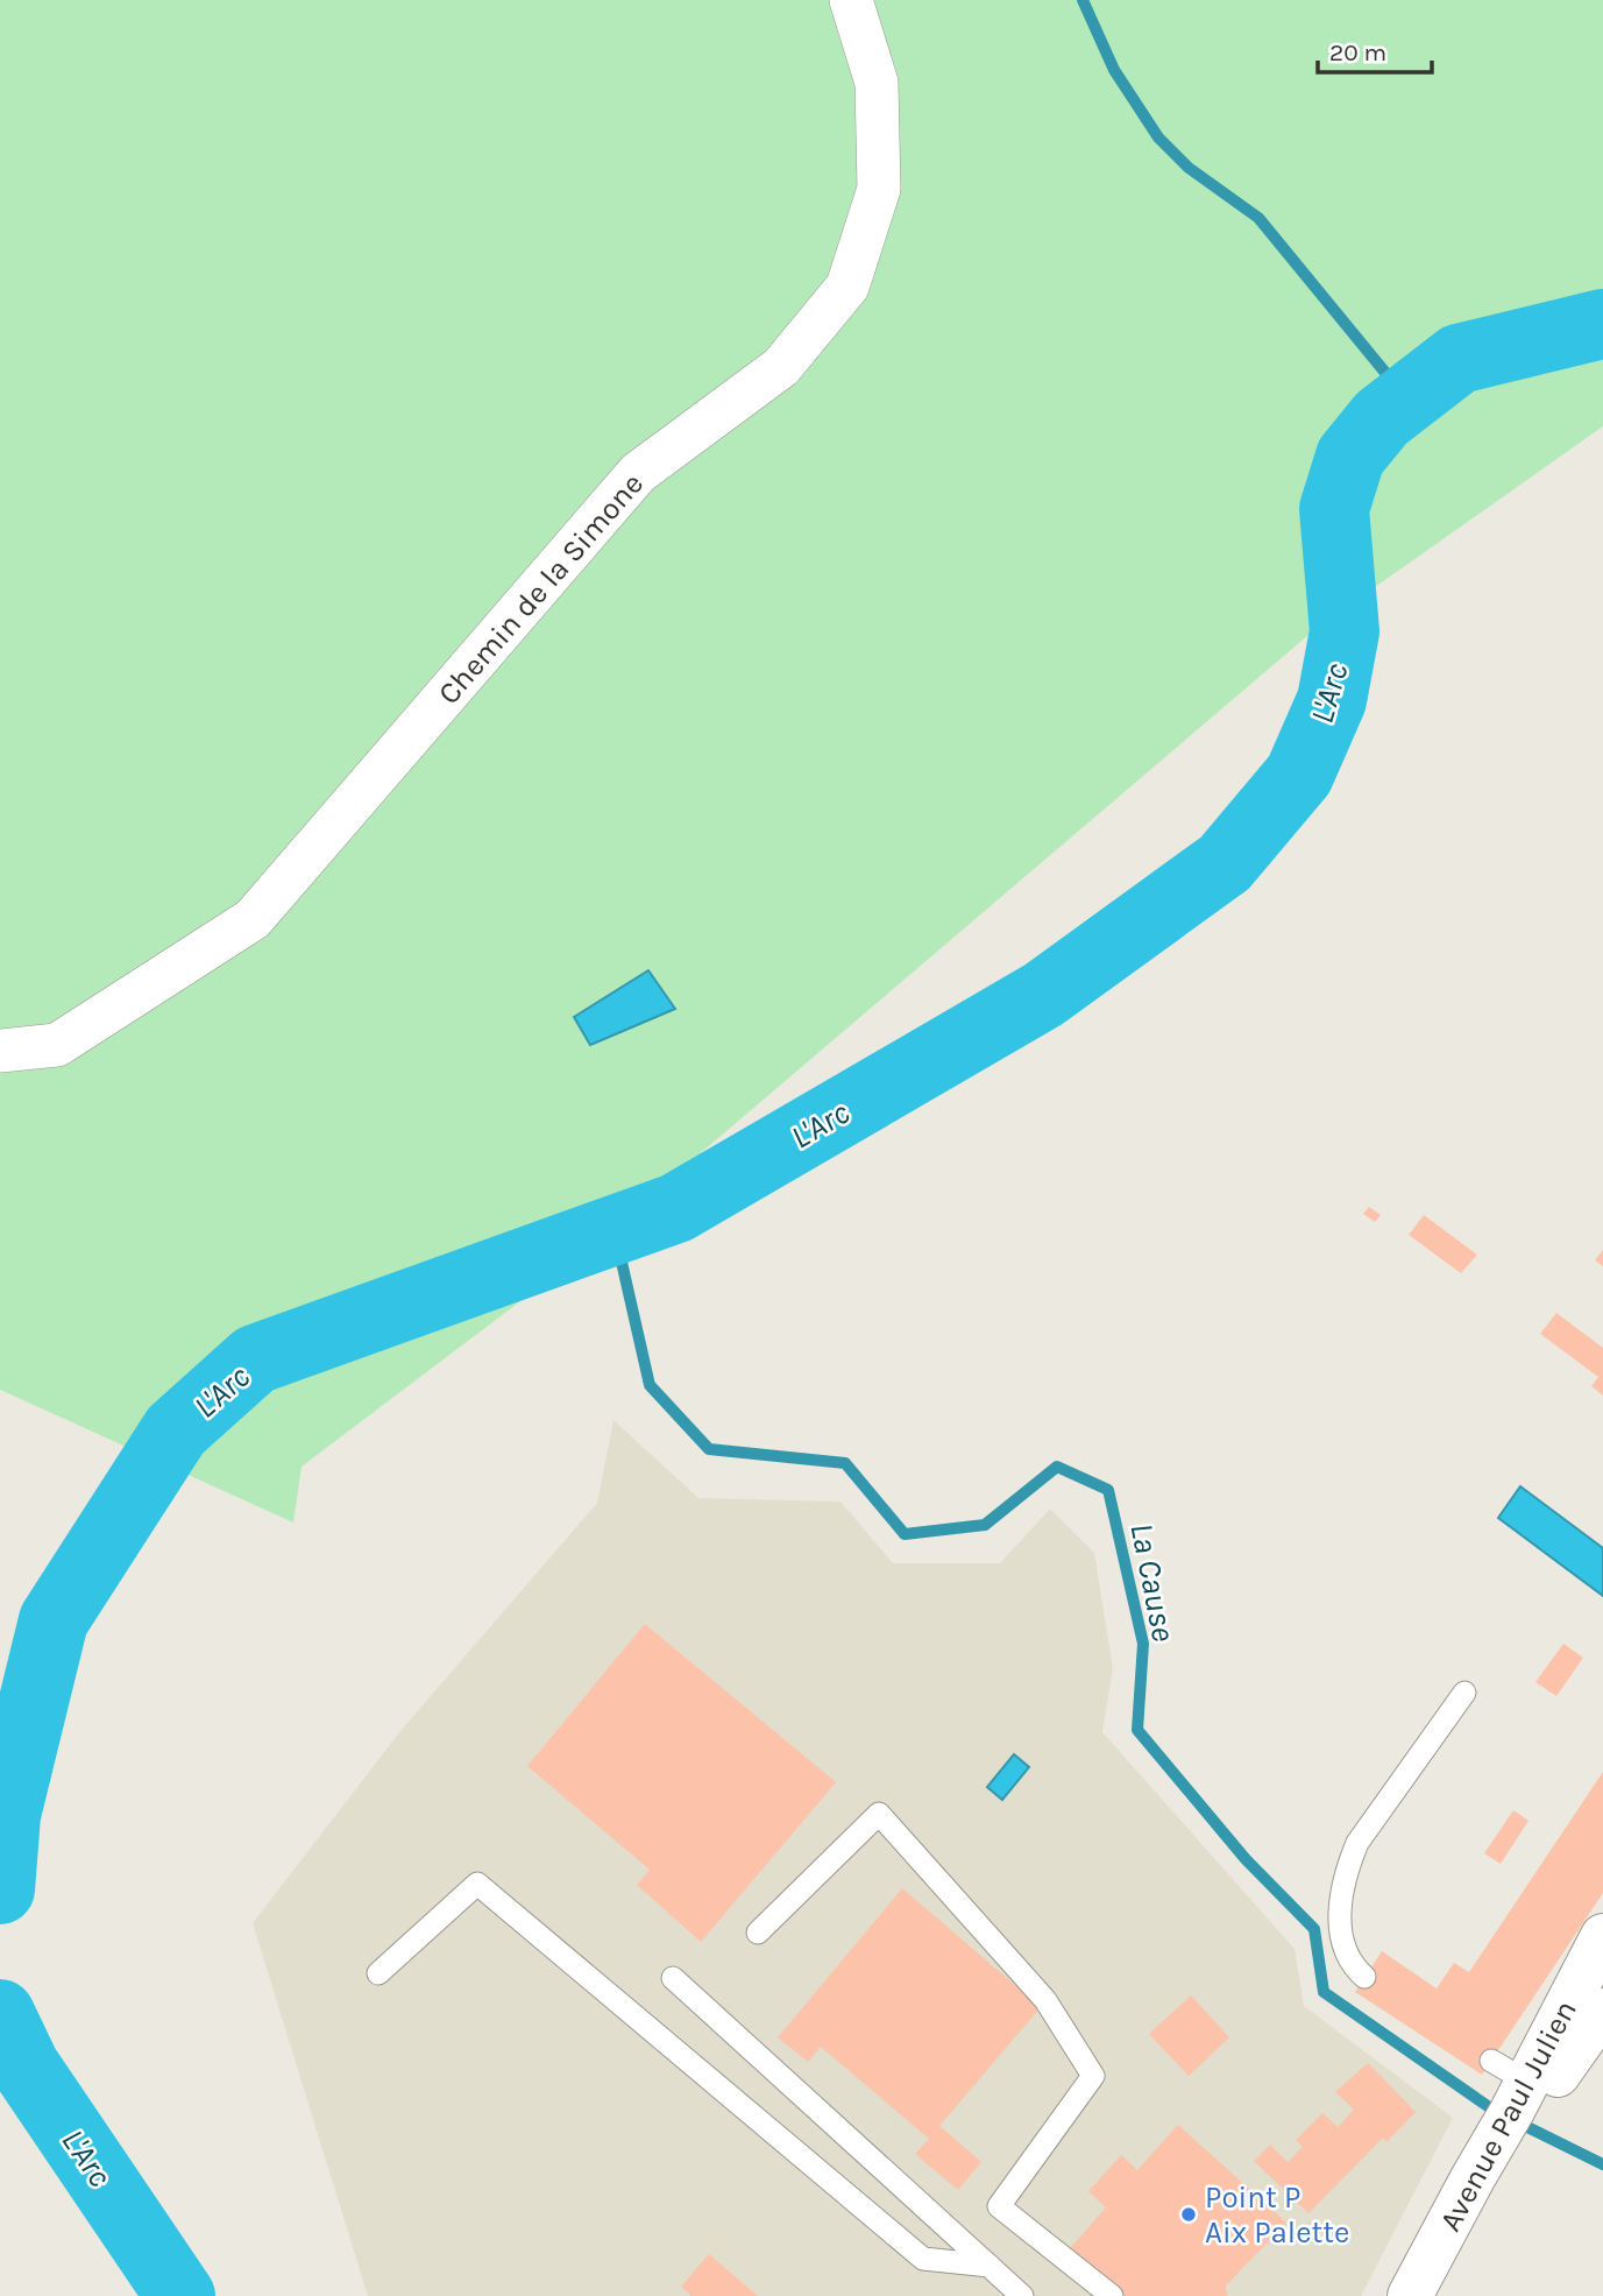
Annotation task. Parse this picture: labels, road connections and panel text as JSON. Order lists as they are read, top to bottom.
{
  "streets": {
    "main road": ["Avenue Paul Julien"],
    "street": ["Chemin de la Simone"]
  },
  "water": ["L'Arc", "La Cause"],
  "places": ["Point P Aix Palette"],
  "scale_bar": "20 m"
}
